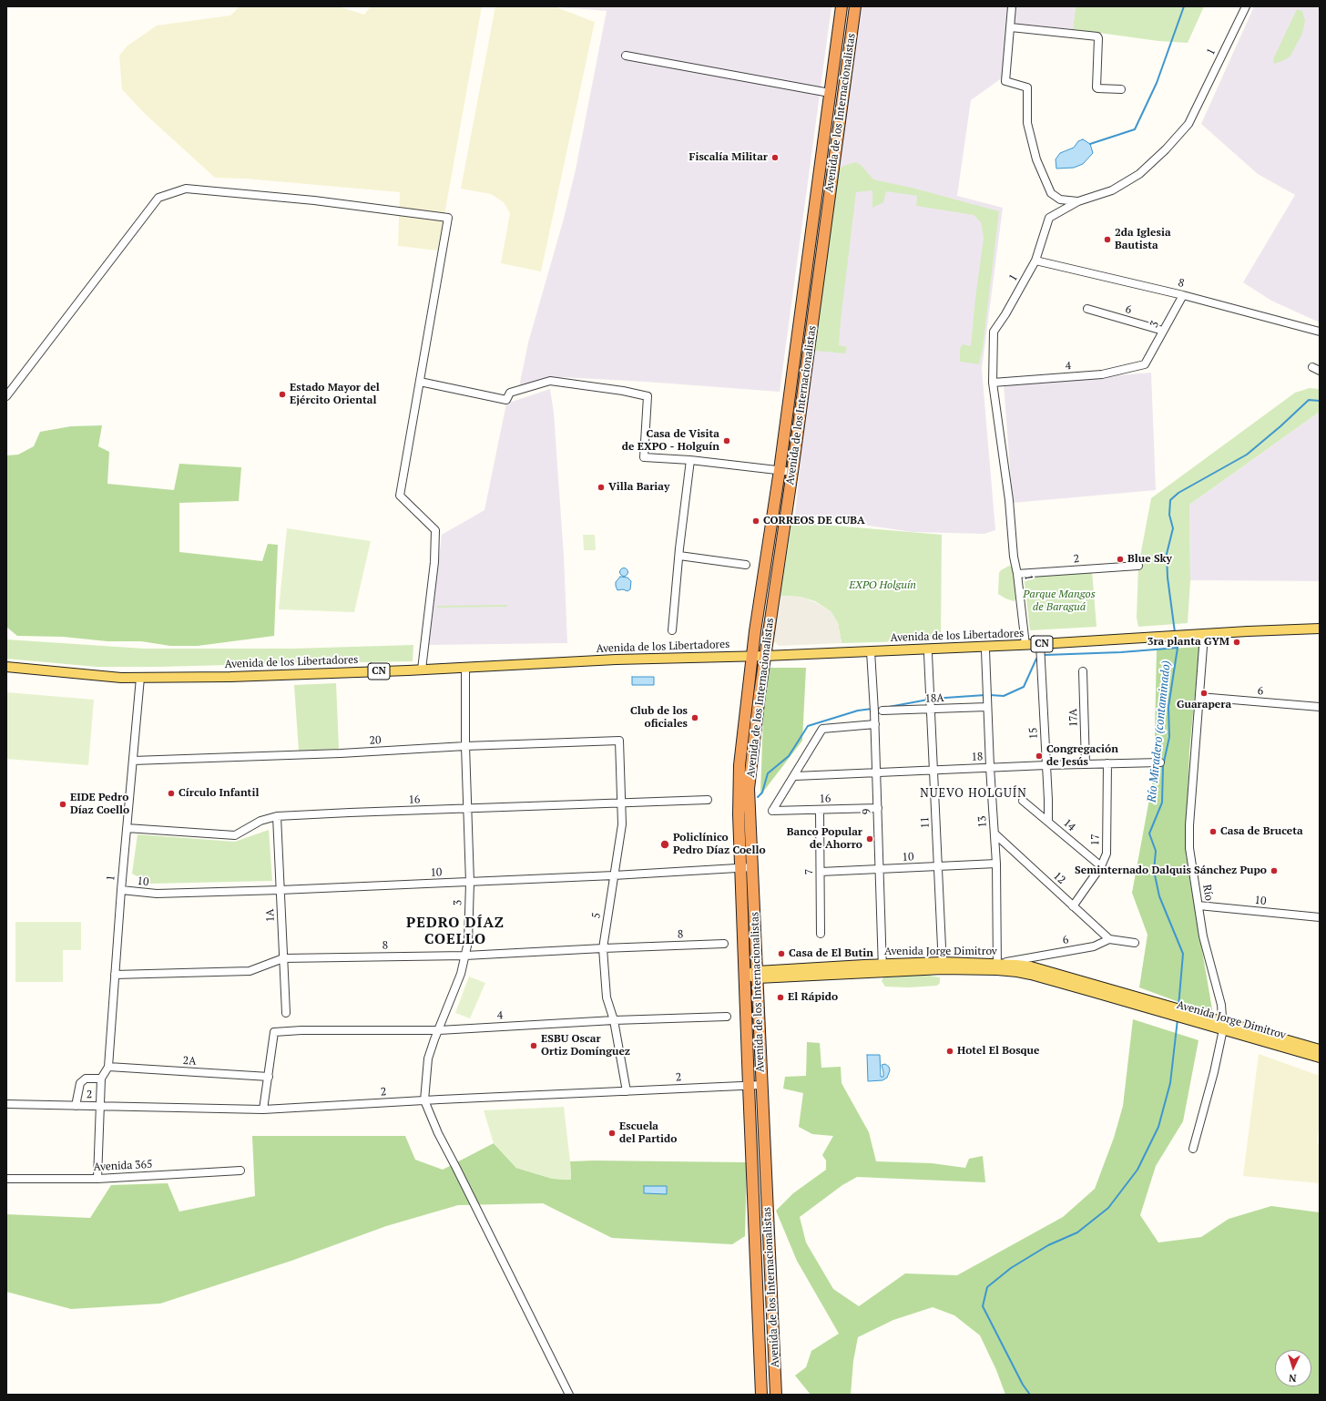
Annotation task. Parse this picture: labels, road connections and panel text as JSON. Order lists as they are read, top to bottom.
{
  "streets": {
    "highway": ["Avenida de los Internacionalistas"],
    "main road": ["Avenida de los Libertadores", "CN", "Avenida Jorge Dimitrov"],
    "street": [
      "1",
      "8",
      "6",
      "3",
      "4",
      "2",
      "18A",
      "17A",
      "15",
      "20",
      "18",
      "16",
      "9",
      "13",
      "11",
      "14",
      "17",
      "10",
      "7",
      "12",
      "Río",
      "1A",
      "5",
      "2A",
      "Avenida 365"
    ]
  },
  "crossings": [
    ["1", "8"],
    ["1", "4"],
    ["1", "2"],
    ["1", "Avenida de los Libertadores"],
    ["1", "20"],
    ["1", "16"],
    ["1", "10"],
    ["1", "2A"],
    ["1", "Avenida 365"],
    ["Avenida de los Internacionalistas", "2"],
    ["Avenida de los Internacionalistas", "Avenida de los Libertadores"],
    ["Avenida de los Internacionalistas", "10"],
    ["Avenida de los Internacionalistas", "Avenida Jorge Dimitrov"],
    ["8", "3"],
    ["8", "1A"],
    ["8", "5"],
    ["6", "3"],
    ["6", "13"],
    ["6", "12"],
    ["6", "Río"],
    ["6", "Avenida Jorge Dimitrov"],
    ["3", "4"],
    ["3", "2"],
    ["3", "Avenida de los Libertadores"],
    ["3", "20"],
    ["3", "16"],
    ["3", "10"],
    ["4", "5"],
    ["4", "2A"],
    ["2", "5"],
    ["Avenida de los Libertadores", "15"],
    ["Avenida de los Libertadores", "9"],
    ["Avenida de los Libertadores", "Río"],
    ["18A", "13"],
    ["18A", "11"],
    ["17A", "18"],
    ["15", "18"],
    ["15", "14"],
    ["20", "5"],
    ["18", "16"],
    ["18", "9"],
    ["18", "13"],
    ["18", "11"],
    ["18", "17"],
    ["16", "9"],
    ["16", "7"],
    ["16", "1A"],
    ["16", "5"],
    ["9", "10"],
    ["9", "Avenida Jorge Dimitrov"],
    ["13", "10"],
    ["13", "12"],
    ["13", "Avenida Jorge Dimitrov"],
    ["11", "10"],
    ["11", "Avenida Jorge Dimitrov"],
    ["14", "17"],
    ["17", "12"],
    ["10", "7"],
    ["10", "Río"],
    ["10", "1A"],
    ["10", "5"],
    ["Río", "Avenida Jorge Dimitrov"]
  ],
  "districts": ["NUEVO HOLGUÍN", "PEDRO DÍAZ COELLO"],
  "water": ["Río Miradero (contaminado)"],
  "parks": ["EXPO Holguín", "Parque Mangos de Baraguá"],
  "places": [
    "Fiscalía Militar",
    "2da Iglesia Bautista",
    "Estado Mayor del Ejército Oriental",
    "Casa de Visita de EXPO - Holguín",
    "Villa Bariay",
    "CORREOS DE CUBA",
    "Blue Sky",
    "3ra planta GYM",
    "Guarapera",
    "Club de los oficiales",
    "Congregación de Jesús",
    "Círculo Infantil",
    "EIDE Pedro Díaz Coello",
    "Casa de Bruceta",
    "Banco Popular de Ahorro",
    "Policlínico Pedro Díaz Coello",
    "Seminternado Dalquis Sánchez Pupo",
    "Casa de El Butin",
    "El Rápido",
    "ESBU Oscar Ortiz Domínguez",
    "Hotel El Bosque",
    "Escuela del Partido"
  ],
  "north": "bottom"
}
